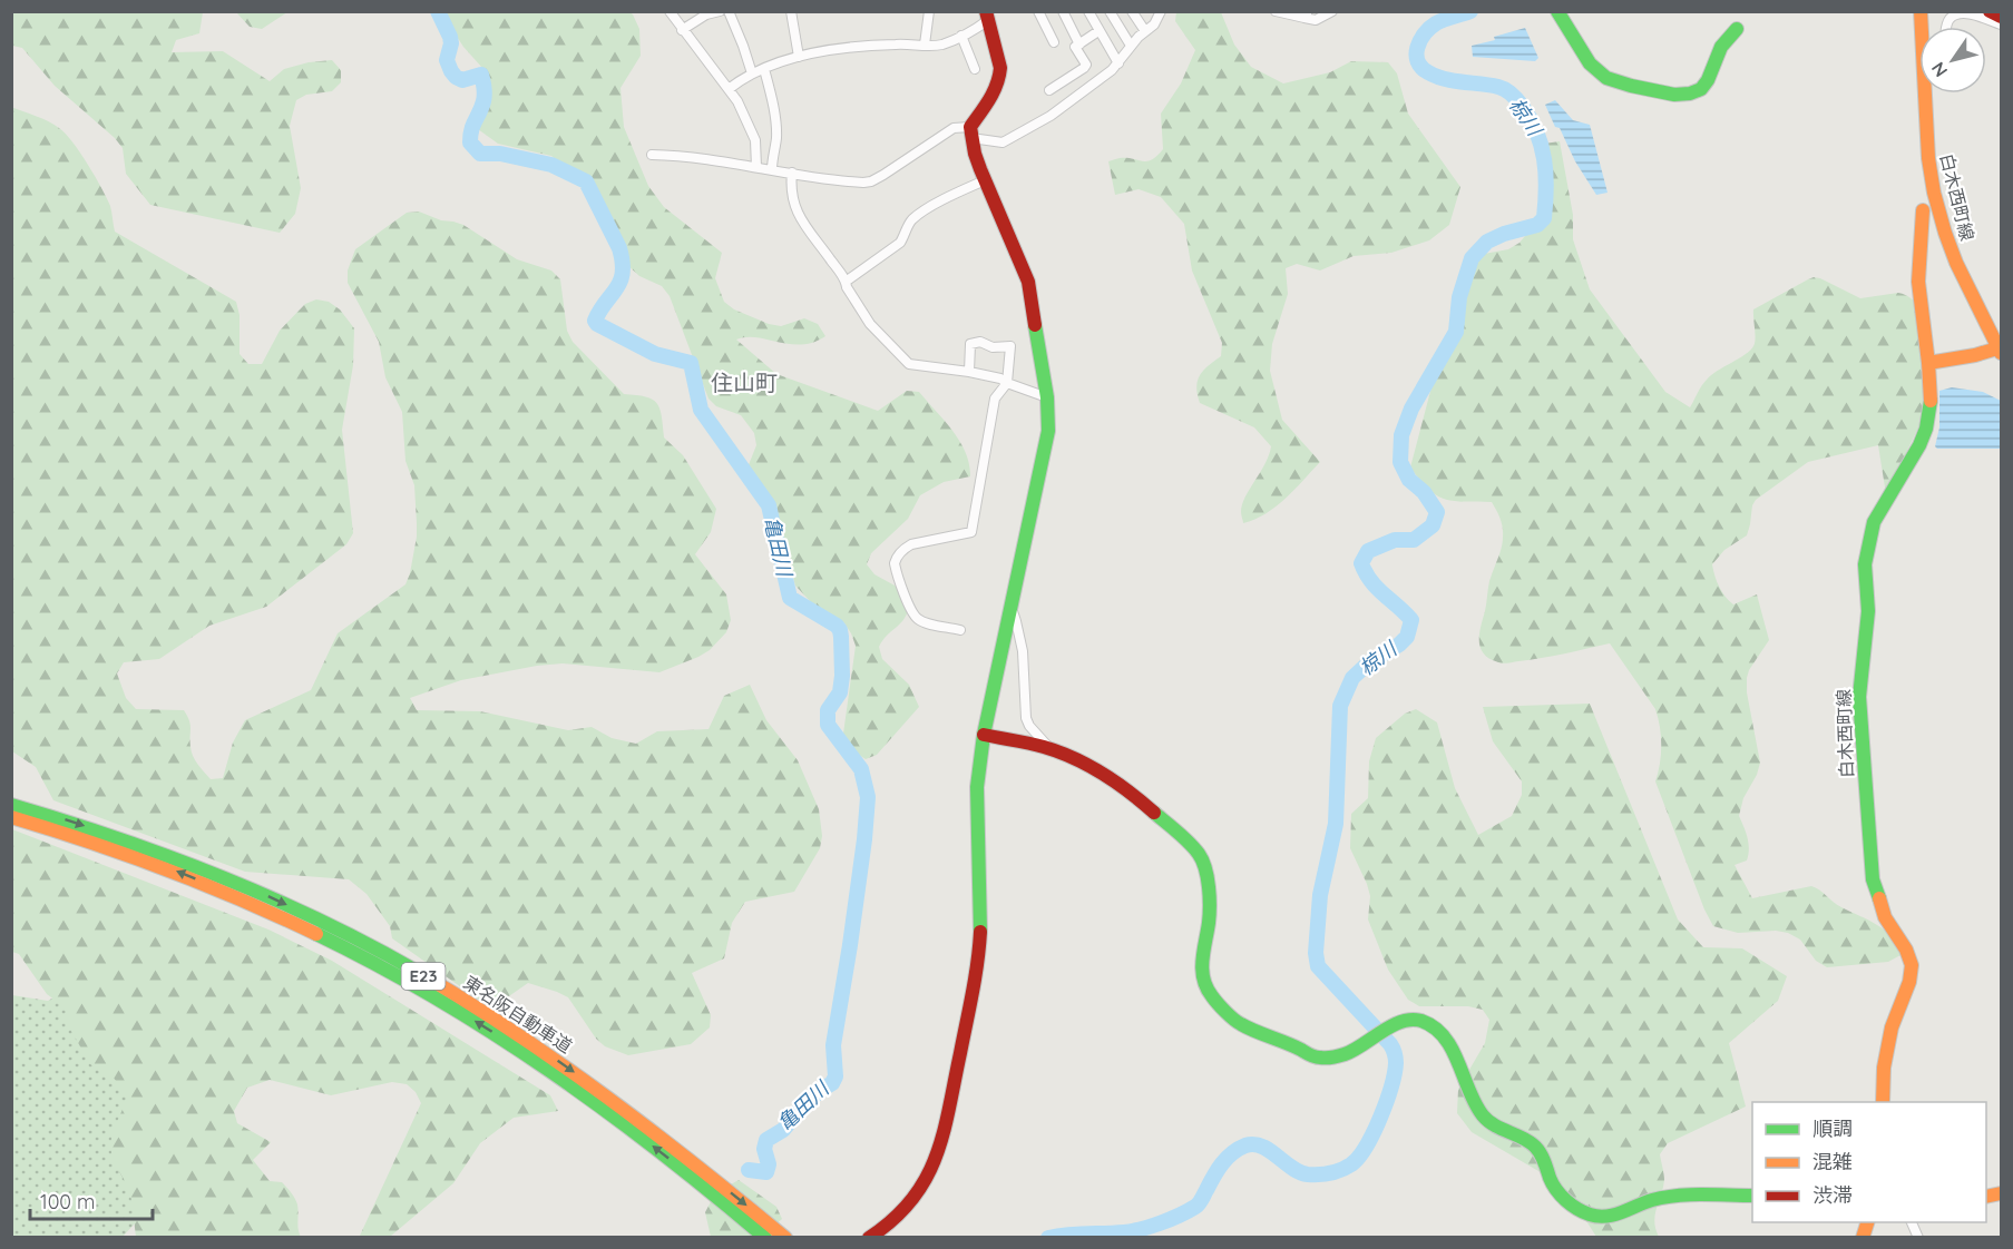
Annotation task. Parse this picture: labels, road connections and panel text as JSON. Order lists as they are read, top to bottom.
{
  "streets": {
    "main road": ["白木西町線", "E23", "東名阪自動車道"]
  },
  "districts": ["住山町"],
  "water": ["椋川", "亀田川"],
  "legend": ["順調", "混雑", "渋滞"],
  "scale_bar": "100 m",
  "north": "bottom left"
}
